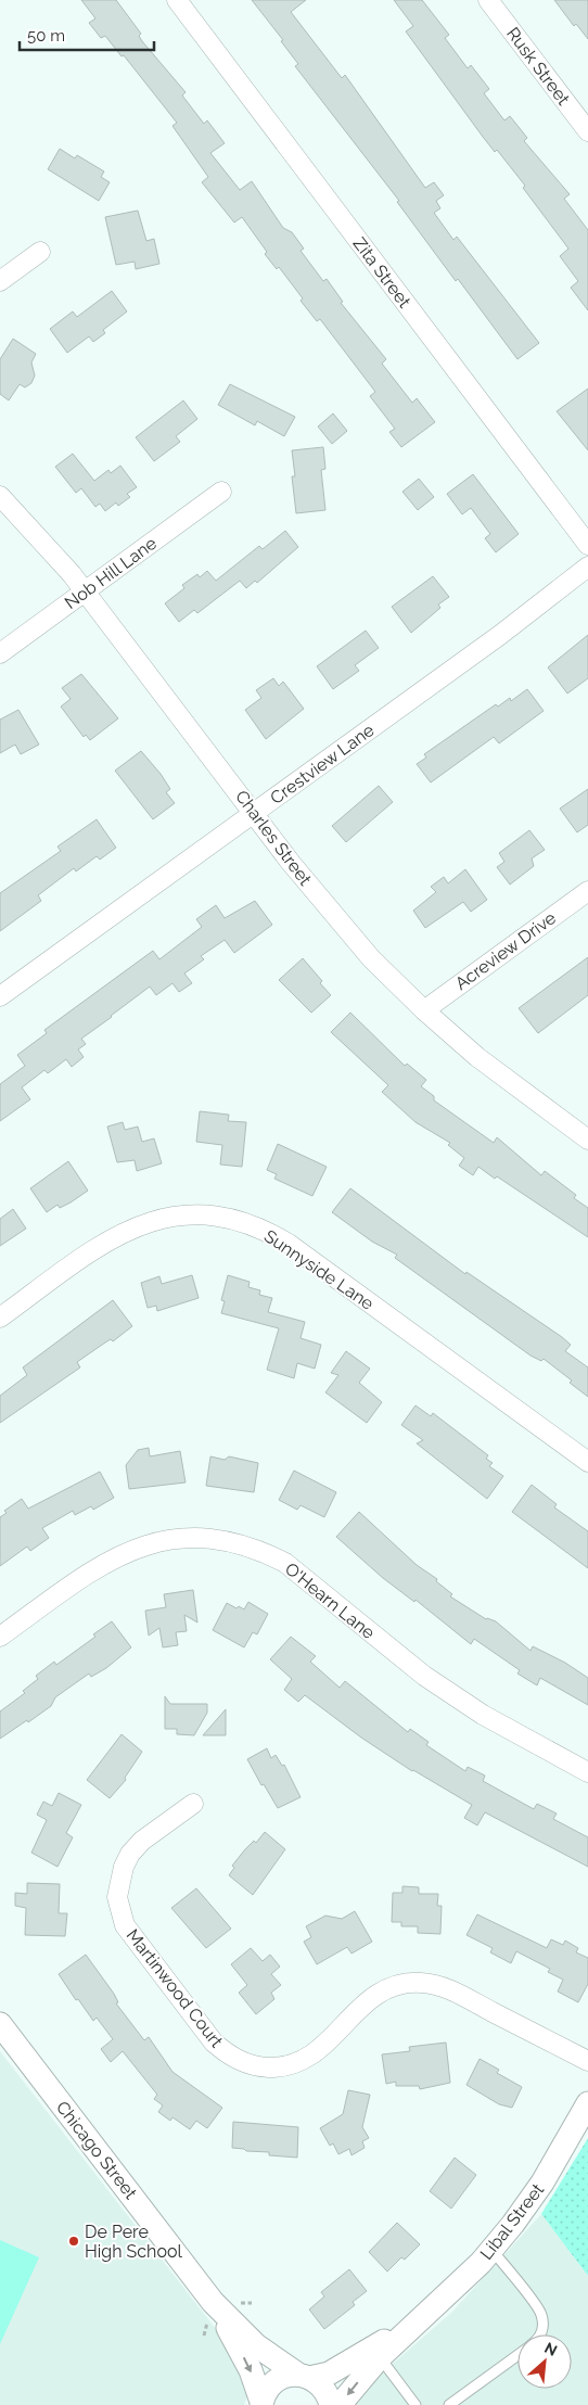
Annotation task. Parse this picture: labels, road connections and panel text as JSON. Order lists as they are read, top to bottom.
{
  "streets": {
    "street": [
      "Rusk Street",
      "Zita Street",
      "Nob Hill Lane",
      "Crestview Lane",
      "Charles Street",
      "Acreview Drive",
      "Sunnyside Lane",
      "O'Hearn Lane",
      "Martinwood Court",
      "Chicago Street",
      "Libal Street"
    ]
  },
  "crossings": [
    ["Nob Hill Lane", "Charles Street"],
    ["Crestview Lane", "Charles Street"],
    ["Charles Street", "Acreview Drive"],
    ["Chicago Street", "Libal Street"]
  ],
  "places": ["De Pere High School"],
  "scale_bar": "50 m",
  "north": "top right"
}
